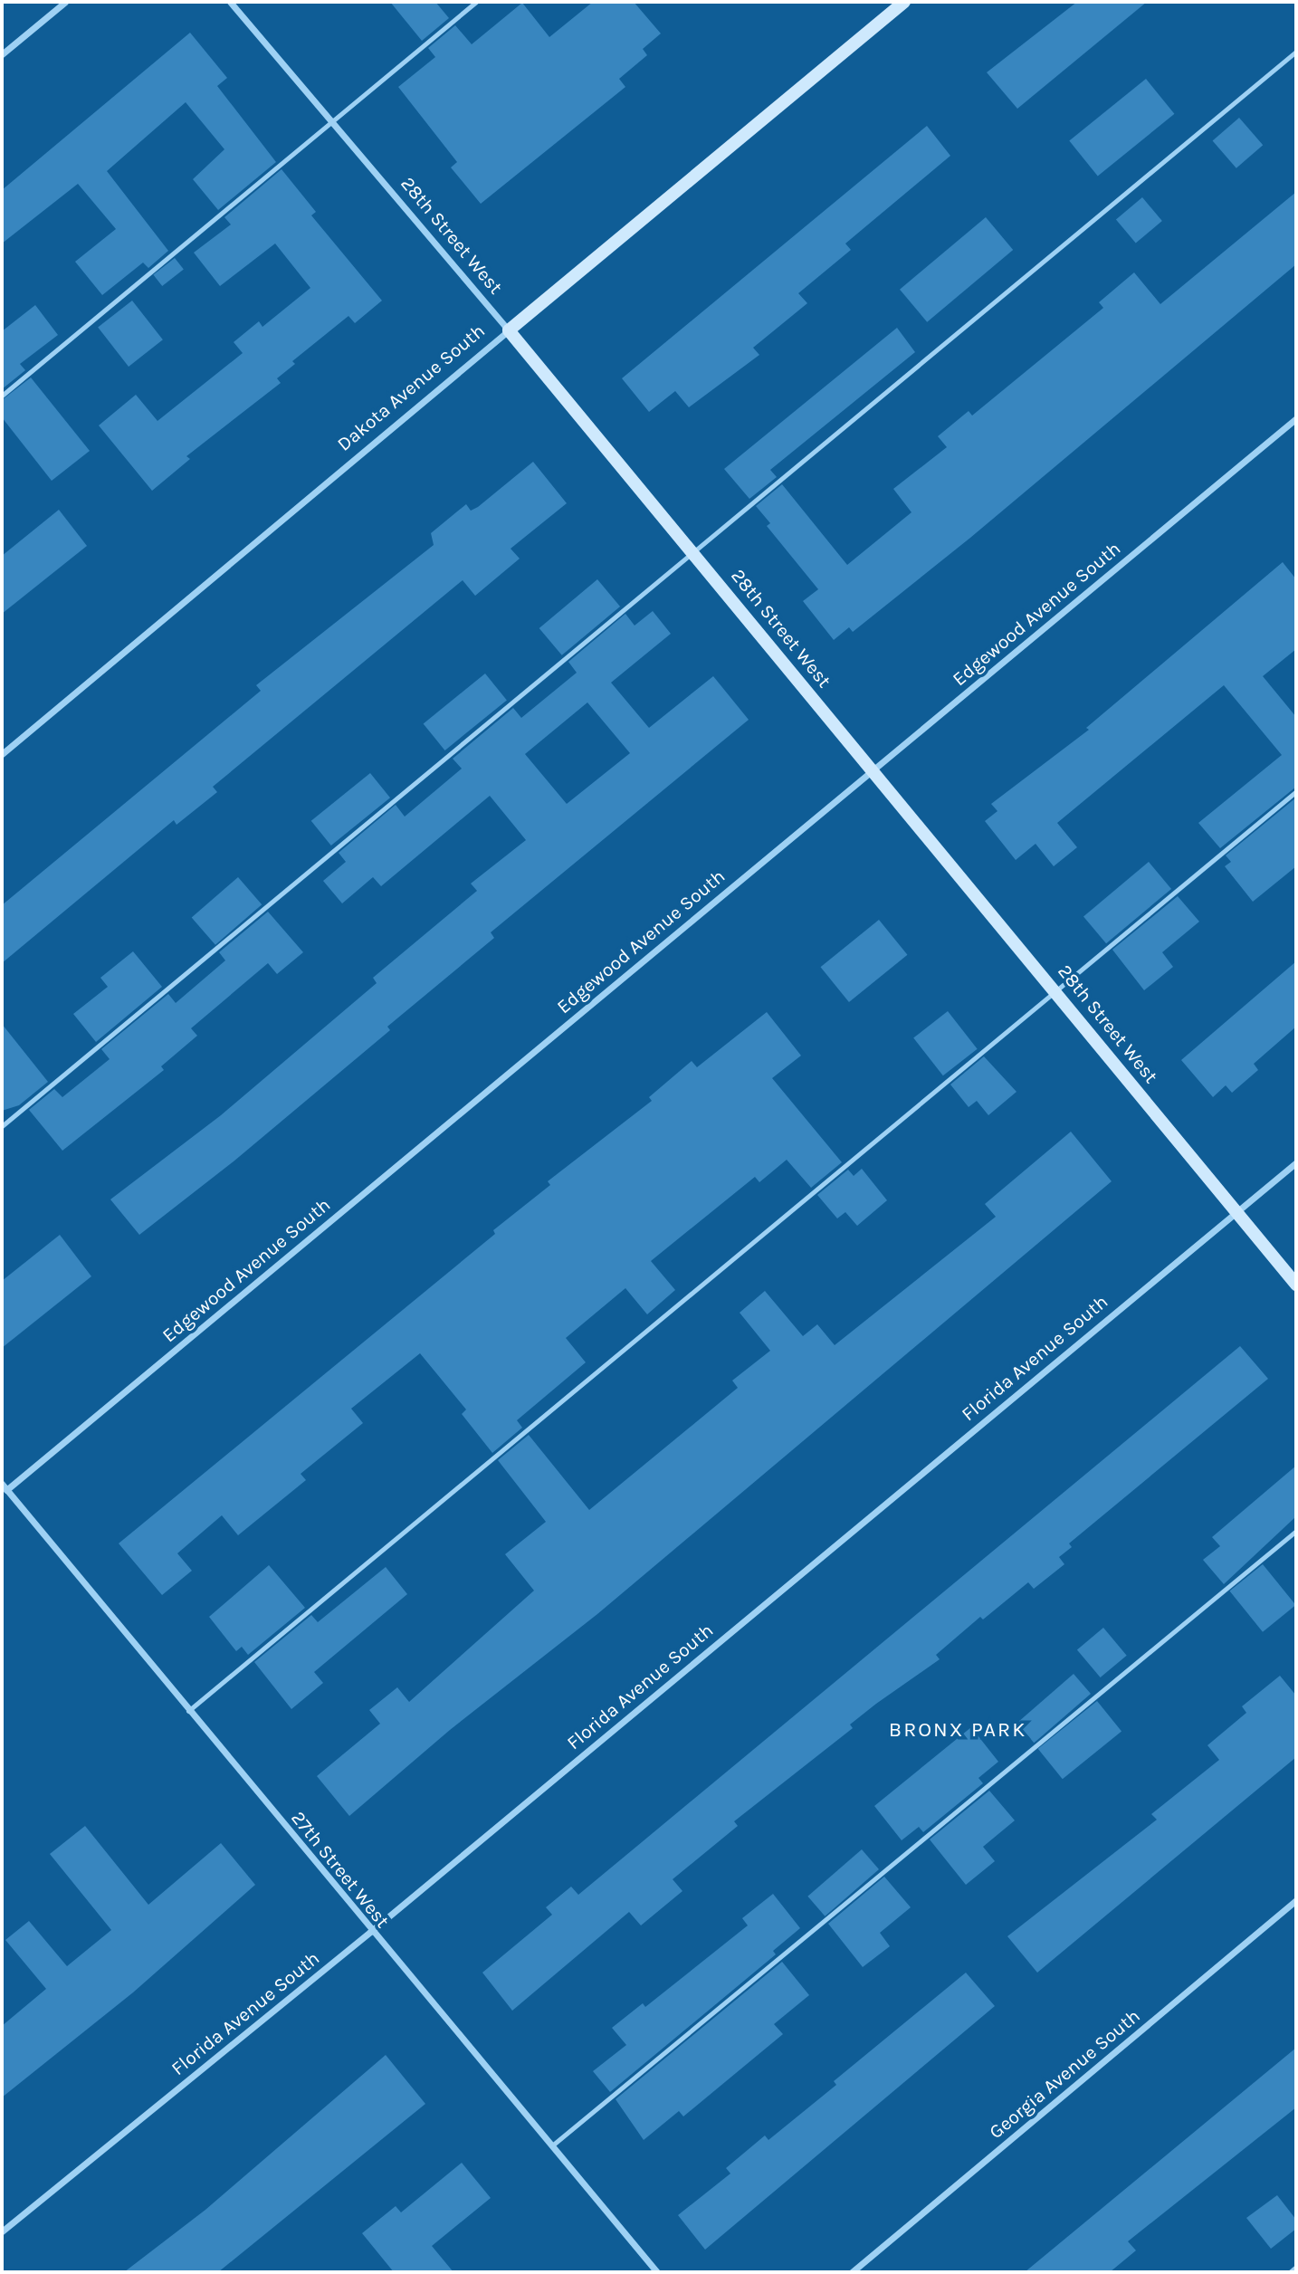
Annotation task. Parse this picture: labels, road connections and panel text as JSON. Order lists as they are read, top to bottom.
{
  "streets": {
    "street": [
      "28th Street West",
      "Dakota Avenue South",
      "Edgewood Avenue South",
      "Florida Avenue South",
      "27th Street West",
      "Georgia Avenue South"
    ]
  },
  "crossings": [
    ["28th Street West", "Dakota Avenue South"],
    ["28th Street West", "Edgewood Avenue South"],
    ["28th Street West", "Florida Avenue South"],
    ["Edgewood Avenue South", "27th Street West"],
    ["Florida Avenue South", "27th Street West"]
  ],
  "districts": ["BRONX PARK"]
}
